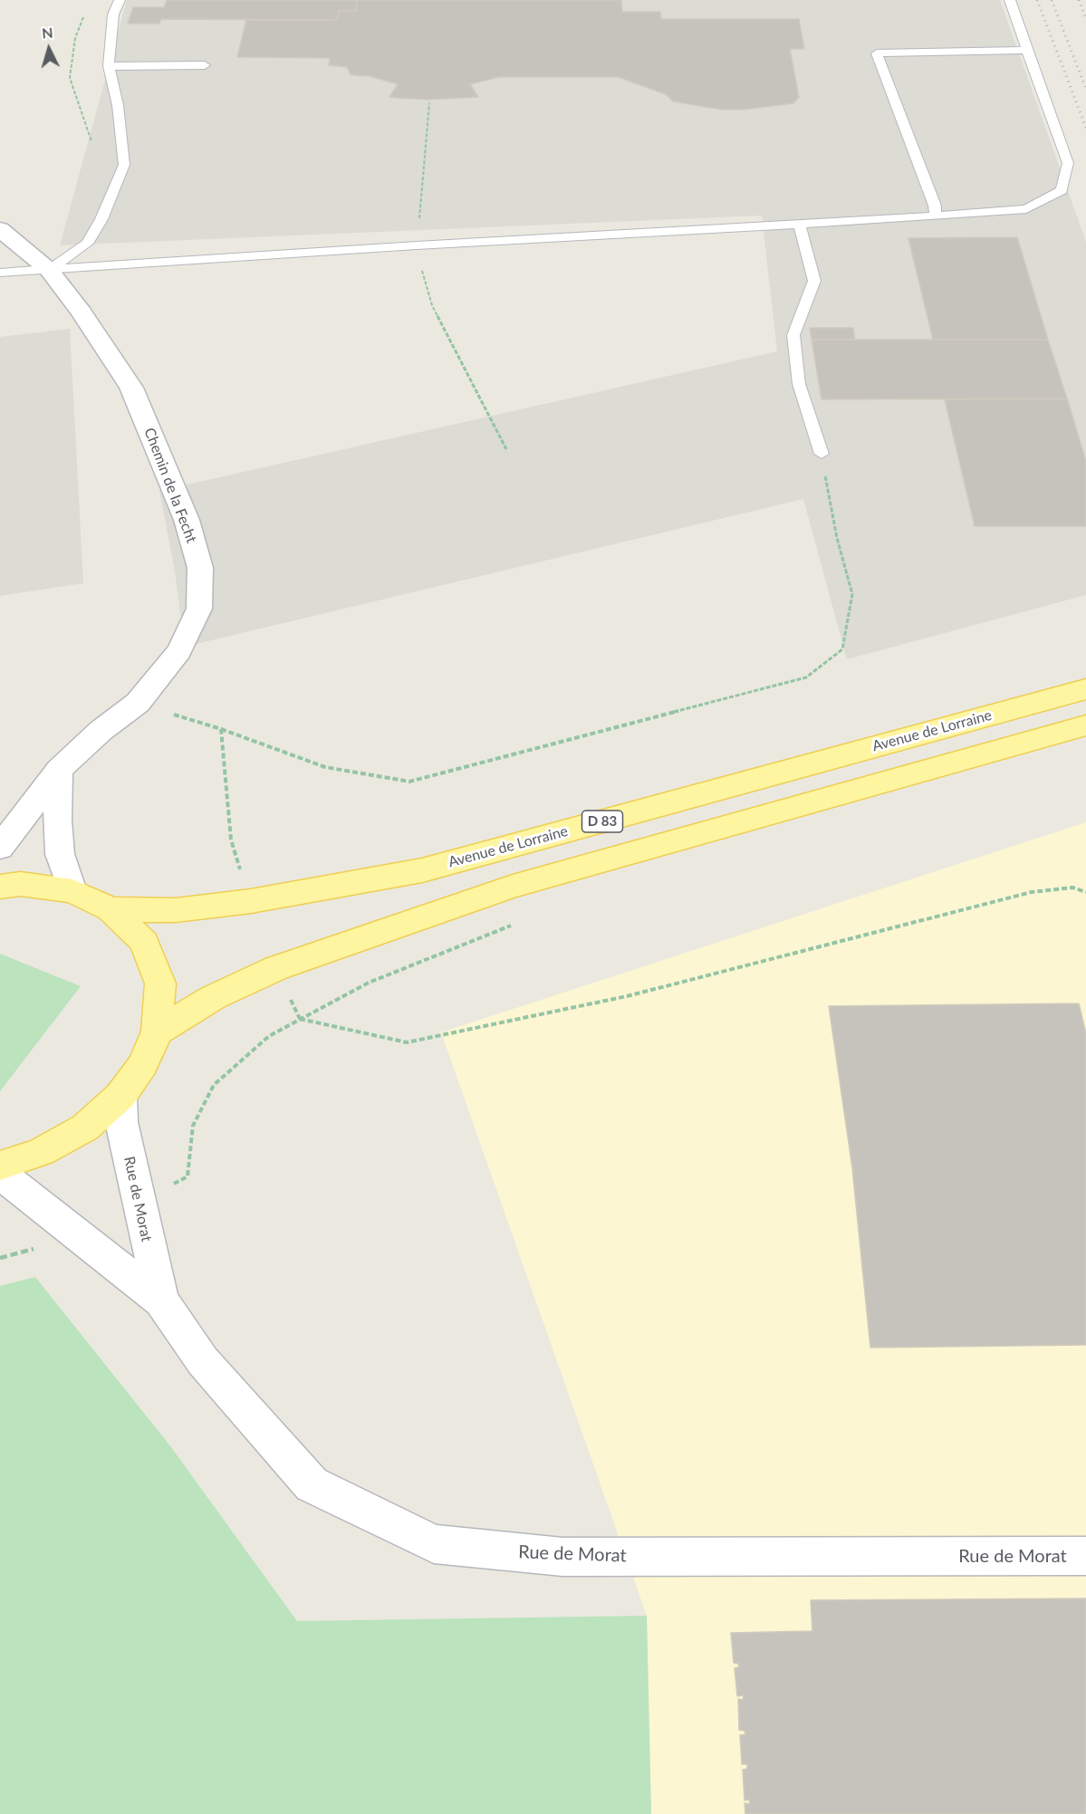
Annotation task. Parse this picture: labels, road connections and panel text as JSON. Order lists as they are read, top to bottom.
{
  "streets": {
    "main road": ["Avenue de Lorraine", "D 83"],
    "street": ["Chemin de la Fecht", "Rue de Morat"]
  },
  "north": "top"
}
